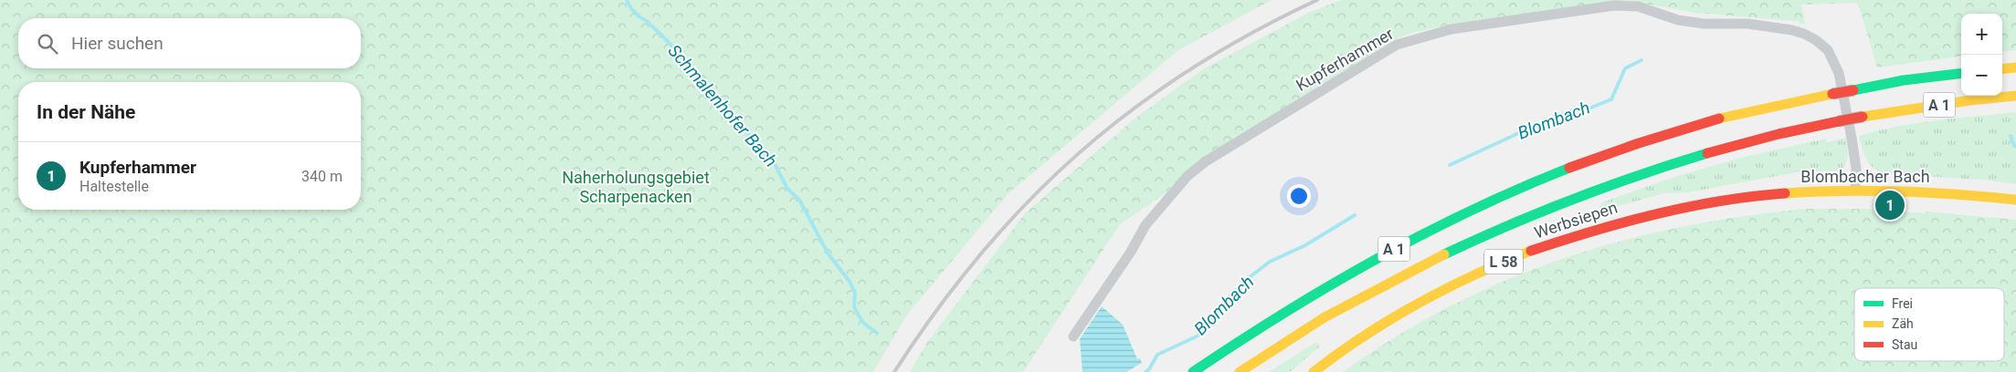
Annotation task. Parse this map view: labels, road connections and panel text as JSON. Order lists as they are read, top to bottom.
{
  "streets": {
    "main road": [
      "A 1",
      "Blombacher Bach",
      "Werbsiepen",
      "L 58"
    ],
    "street": ["Kupferhammer"]
  },
  "crossings": [
    ["Kupferhammer", "Blombacher Bach"],
    ["Blombacher Bach", "Werbsiepen"]
  ],
  "water": ["Schmalenhofer Bach", "Blombach"],
  "parks": ["Naherholungsgebiet Scharpenacken"],
  "legend": ["Frei", "Zäh", "Stau"],
  "page": {
    "map_buttons": ["+", "−"],
    "search": "Hier suchen",
    "heading": "In der Nähe",
    "list": [
      {
        "mark": "1",
        "name": "Kupferhammer",
        "note": "Haltestelle",
        "value": "340 m"
      }
    ],
    "pins": "1"
  }
}
